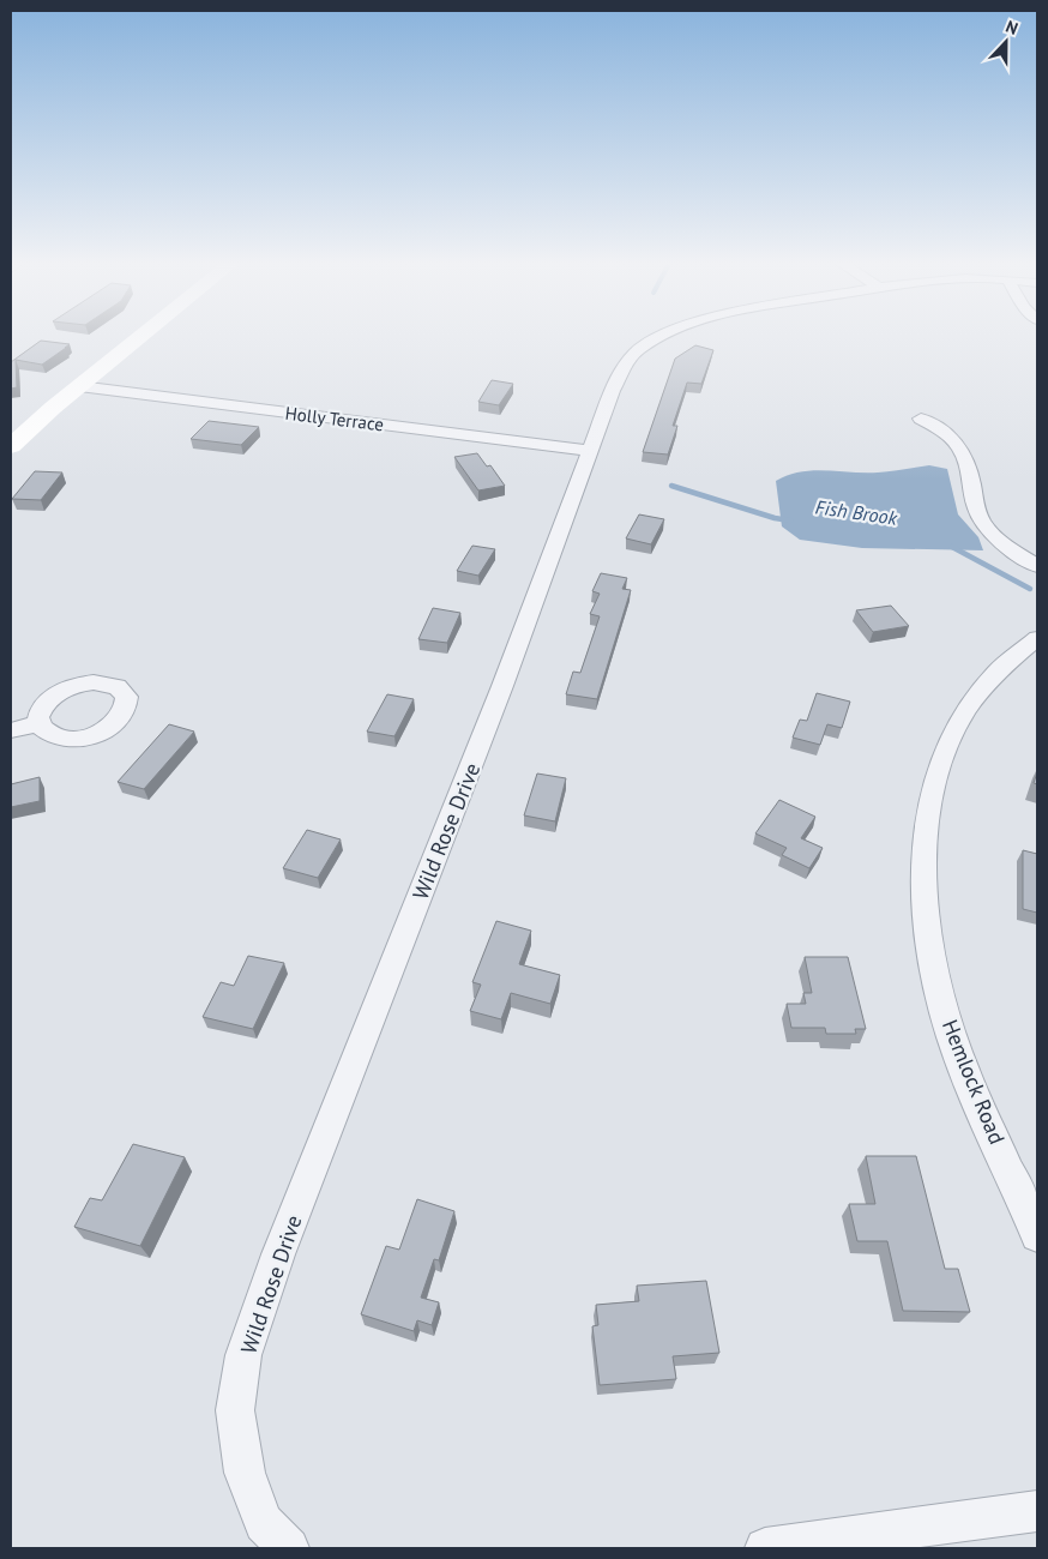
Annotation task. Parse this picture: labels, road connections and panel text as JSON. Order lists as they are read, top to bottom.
{
  "streets": {
    "street": ["Holly Terrace", "Wild Rose Drive", "Hemlock Road"]
  },
  "crossings": [
    ["Holly Terrace", "Wild Rose Drive"]
  ],
  "water": ["Fish Brook"],
  "north": "top"
}
